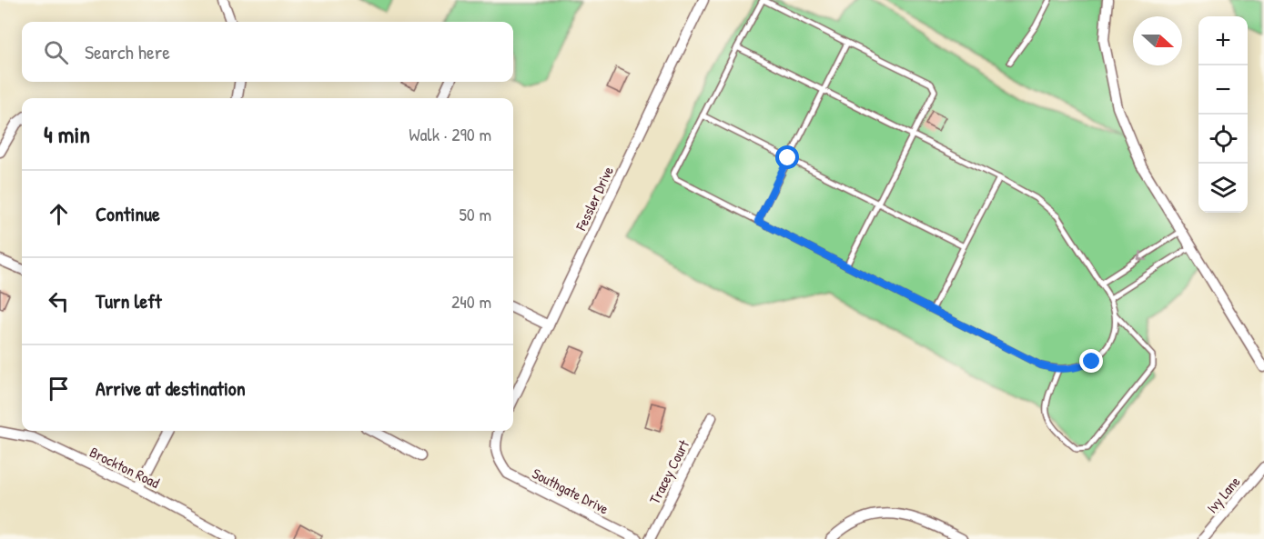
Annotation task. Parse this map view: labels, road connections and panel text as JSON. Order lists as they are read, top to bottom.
{
  "streets": {
    "street": [
      "Fessler Drive",
      "Brockton Road",
      "Tracey Court",
      "Southgate Drive",
      "Ivy Lane"
    ]
  },
  "north": "right",
  "page": {
    "map_buttons": ["+", "−"],
    "search": "Search here",
    "heading": ["4 min", "Walk · 290 m"],
    "list": [
      ["Continue", "50 m"],
      ["Turn left", "240 m"],
      "Arrive at destination"
    ]
  }
}
